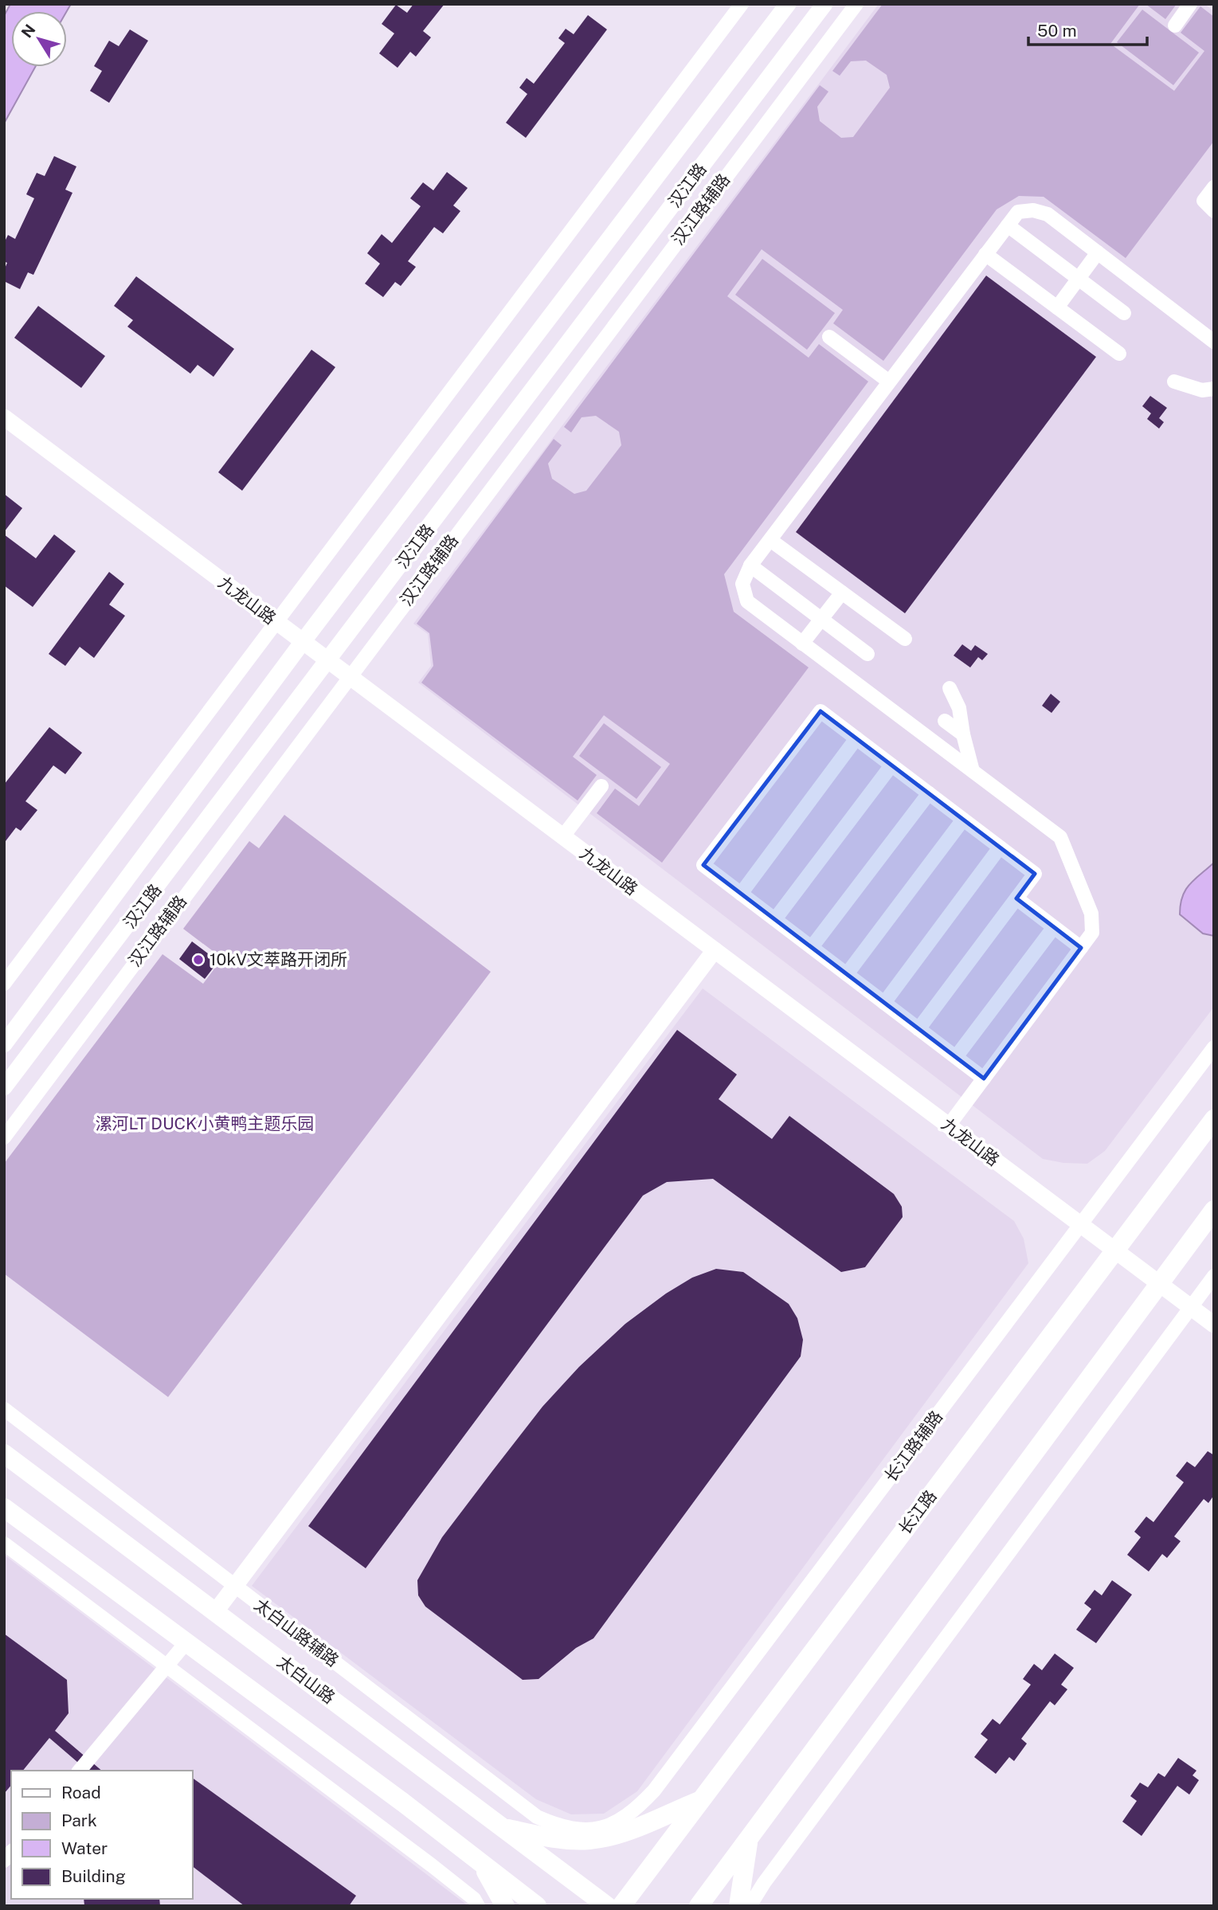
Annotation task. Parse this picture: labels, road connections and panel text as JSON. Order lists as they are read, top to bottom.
{
  "streets": {
    "main road": ["长江路", "太白山路"],
    "street": [
      "汉江路",
      "汉江路辅路",
      "九龙山路",
      "长江路辅路",
      "太白山路辅路"
    ]
  },
  "crossings": [
    ["汉江路", "九龙山路"],
    ["汉江路辅路", "九龙山路"],
    ["九龙山路", "长江路辅路"],
    ["九龙山路", "长江路"],
    ["长江路辅路", "太白山路辅路"]
  ],
  "parks": ["漯河LT DUCK小黄鸭主题乐园"],
  "places": ["10kV文萃路开闭所"],
  "legend": [
    "Road",
    "Park",
    "Water",
    "Building"
  ],
  "scale_bar": "50 m",
  "north": "top left"
}
